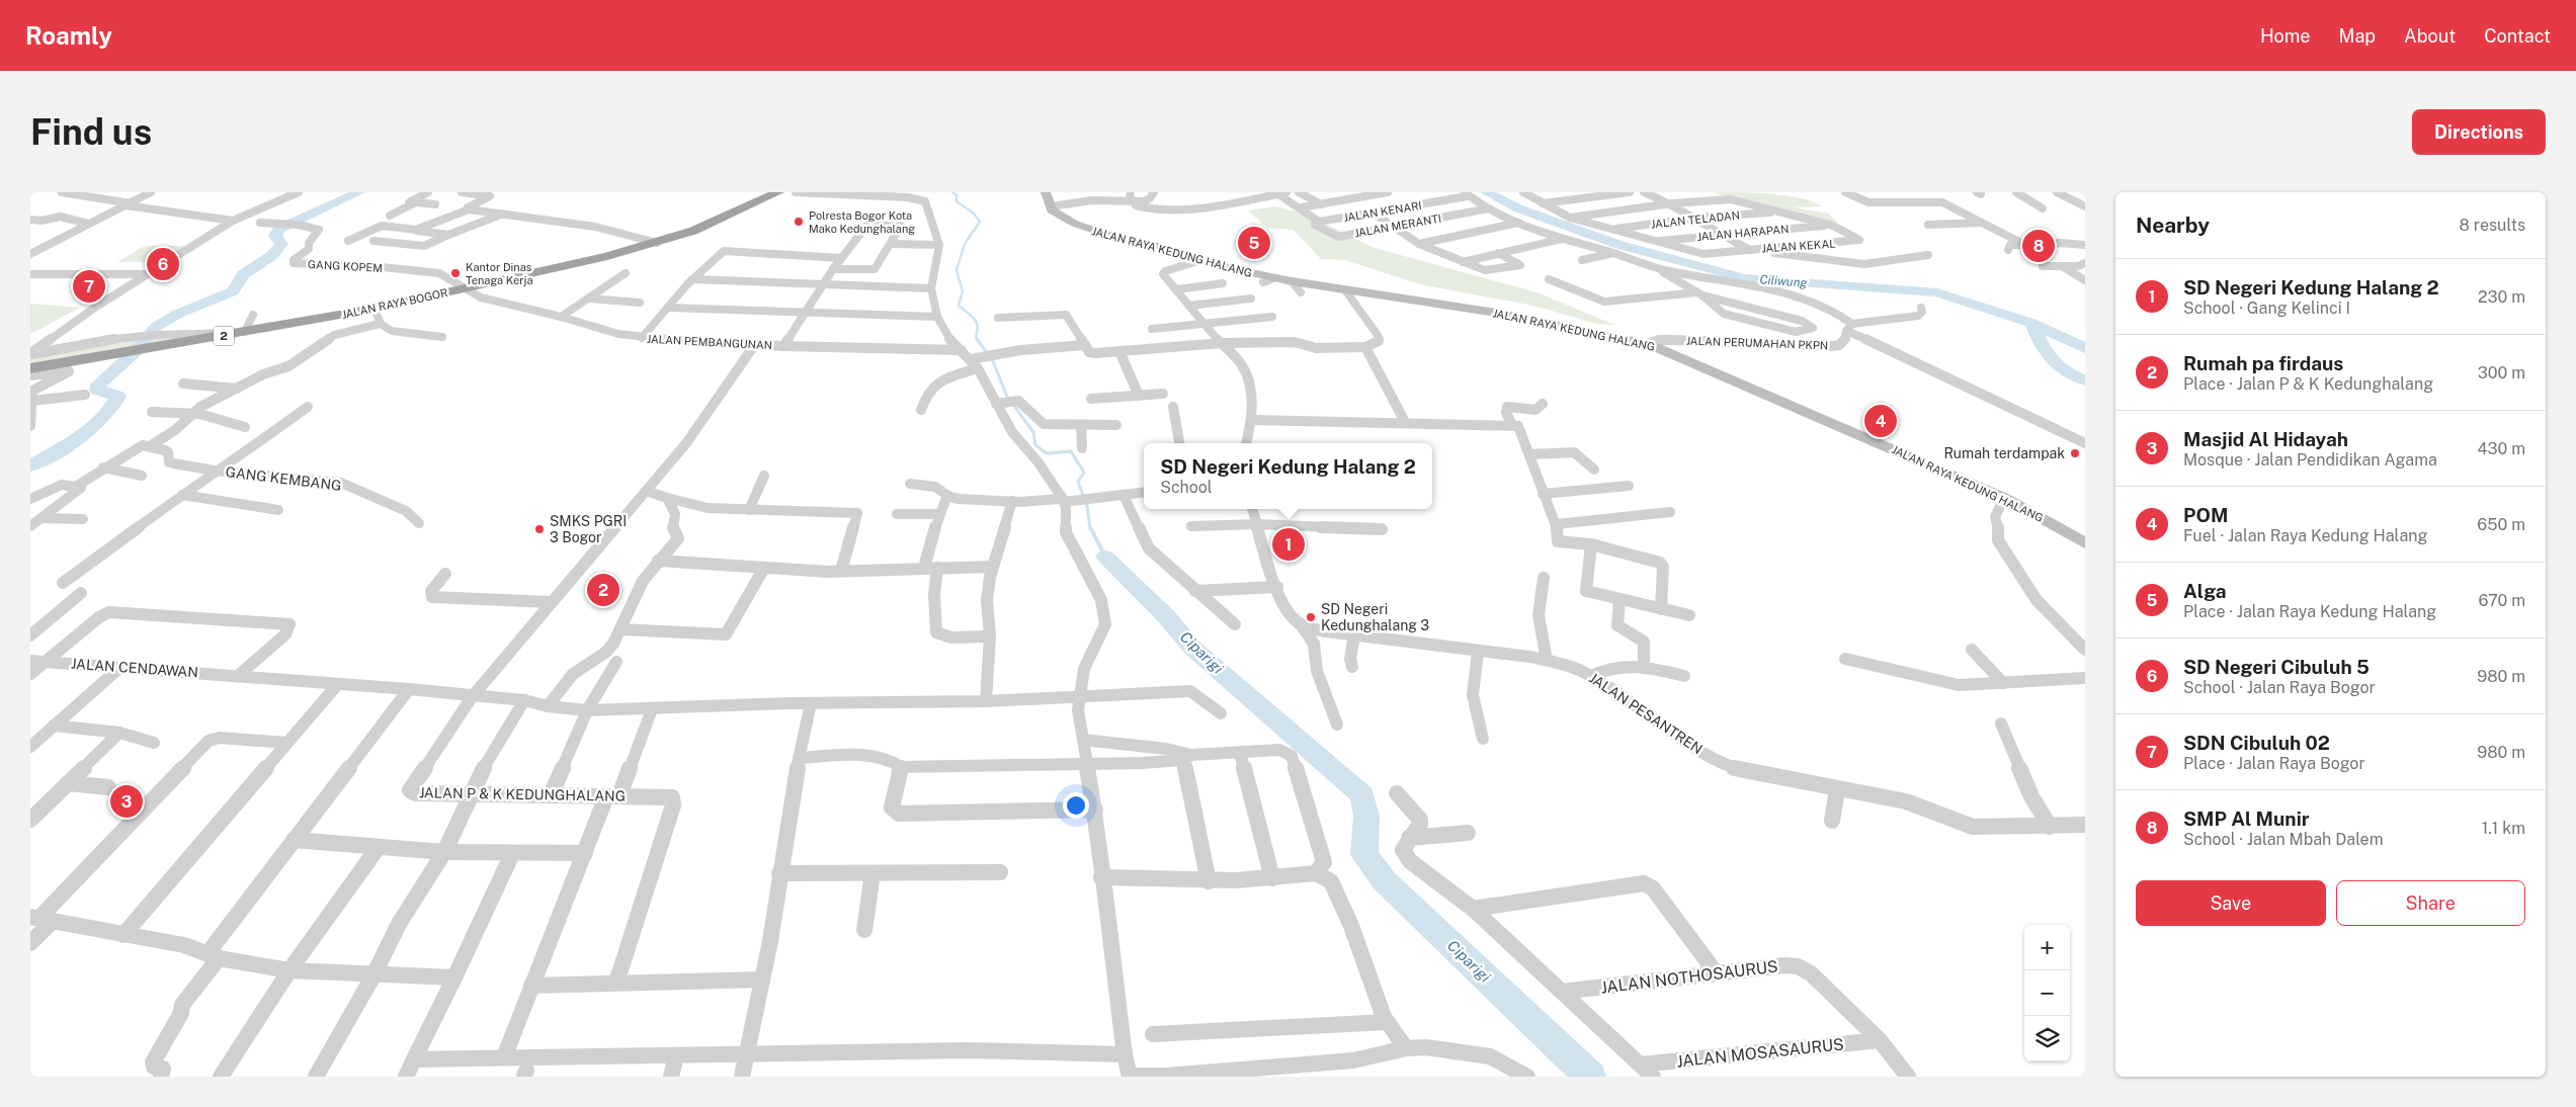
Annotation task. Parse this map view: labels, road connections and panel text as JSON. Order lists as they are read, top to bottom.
{
  "streets": {
    "highway": ["JALAN RAYA BOGOR", "2"],
    "main road": ["JALAN RAYA KEDUNG HALANG"],
    "street": [
      "JALAN KENARI",
      "JALAN TELADAN",
      "JALAN MERANTI",
      "JALAN HARAPAN",
      "JALAN KEKAL",
      "GANG KOPEM",
      "JALAN PEMBANGUNAN",
      "JALAN PERUMAHAN PKPN",
      "GANG KEMBANG",
      "JALAN CENDAWAN",
      "JALAN PESANTREN",
      "JALAN P & K KEDUNGHALANG",
      "JALAN NOTHOSAURUS",
      "JALAN MOSASAURUS"
    ]
  },
  "crossings": [
    ["JALAN KENARI", "JALAN MERANTI"],
    ["JALAN TELADAN", "JALAN KEKAL"],
    ["JALAN HARAPAN", "JALAN KEKAL"],
    ["JALAN RAYA KEDUNG HALANG", "JALAN PERUMAHAN PKPN"],
    ["GANG KOPEM", "JALAN RAYA BOGOR"],
    ["GANG KOPEM", "JALAN PEMBANGUNAN"],
    ["JALAN RAYA BOGOR", "JALAN PEMBANGUNAN"],
    ["JALAN PEMBANGUNAN", "JALAN P & K KEDUNGHALANG"],
    ["JALAN CENDAWAN", "JALAN P & K KEDUNGHALANG"],
    ["JALAN NOTHOSAURUS", "JALAN MOSASAURUS"]
  ],
  "water": ["Ciliwung", "Ciparigi"],
  "places": [
    "Polresta Bogor Kota Mako Kedunghalang",
    "Kantor Dinas Tenaga Kerja",
    "Rumah terdampak",
    "SMKS PGRI 3 Bogor",
    "SD Negeri Kedunghalang 3"
  ],
  "page": {
    "header": "Roamly",
    "nav": [
      "Home",
      "Map",
      "About",
      "Contact"
    ],
    "buttons": [
      "Directions",
      ["Save", "Share"]
    ],
    "title": "Find us",
    "heading": ["Nearby", "8 results"],
    "pins": [
      "5",
      "8",
      "6",
      "7",
      "4",
      "1",
      "2",
      "3"
    ],
    "list": [
      {
        "mark": "1",
        "name": "SD Negeri Kedung Halang 2",
        "note": "School · Gang Kelinci I",
        "value": "230 m"
      },
      {
        "mark": "2",
        "name": "Rumah pa firdaus",
        "note": "Place · Jalan P & K Kedunghalang",
        "value": "300 m"
      },
      {
        "mark": "3",
        "name": "Masjid Al Hidayah",
        "note": "Mosque · Jalan Pendidikan Agama",
        "value": "430 m"
      },
      {
        "mark": "4",
        "name": "POM",
        "note": "Fuel · Jalan Raya Kedung Halang",
        "value": "650 m"
      },
      {
        "mark": "5",
        "name": "Alga",
        "note": "Place · Jalan Raya Kedung Halang",
        "value": "670 m"
      },
      {
        "mark": "6",
        "name": "SD Negeri Cibuluh 5",
        "note": "School · Jalan Raya Bogor",
        "value": "980 m"
      },
      {
        "mark": "7",
        "name": "SDN Cibuluh 02",
        "note": "Place · Jalan Raya Bogor",
        "value": "980 m"
      },
      {
        "mark": "8",
        "name": "SMP Al Munir",
        "note": "School · Jalan Mbah Dalem",
        "value": "1.1 km"
      }
    ],
    "popup": ["SD Negeri Kedung Halang 2", "School"],
    "map_buttons": ["+", "−"]
  }
}
